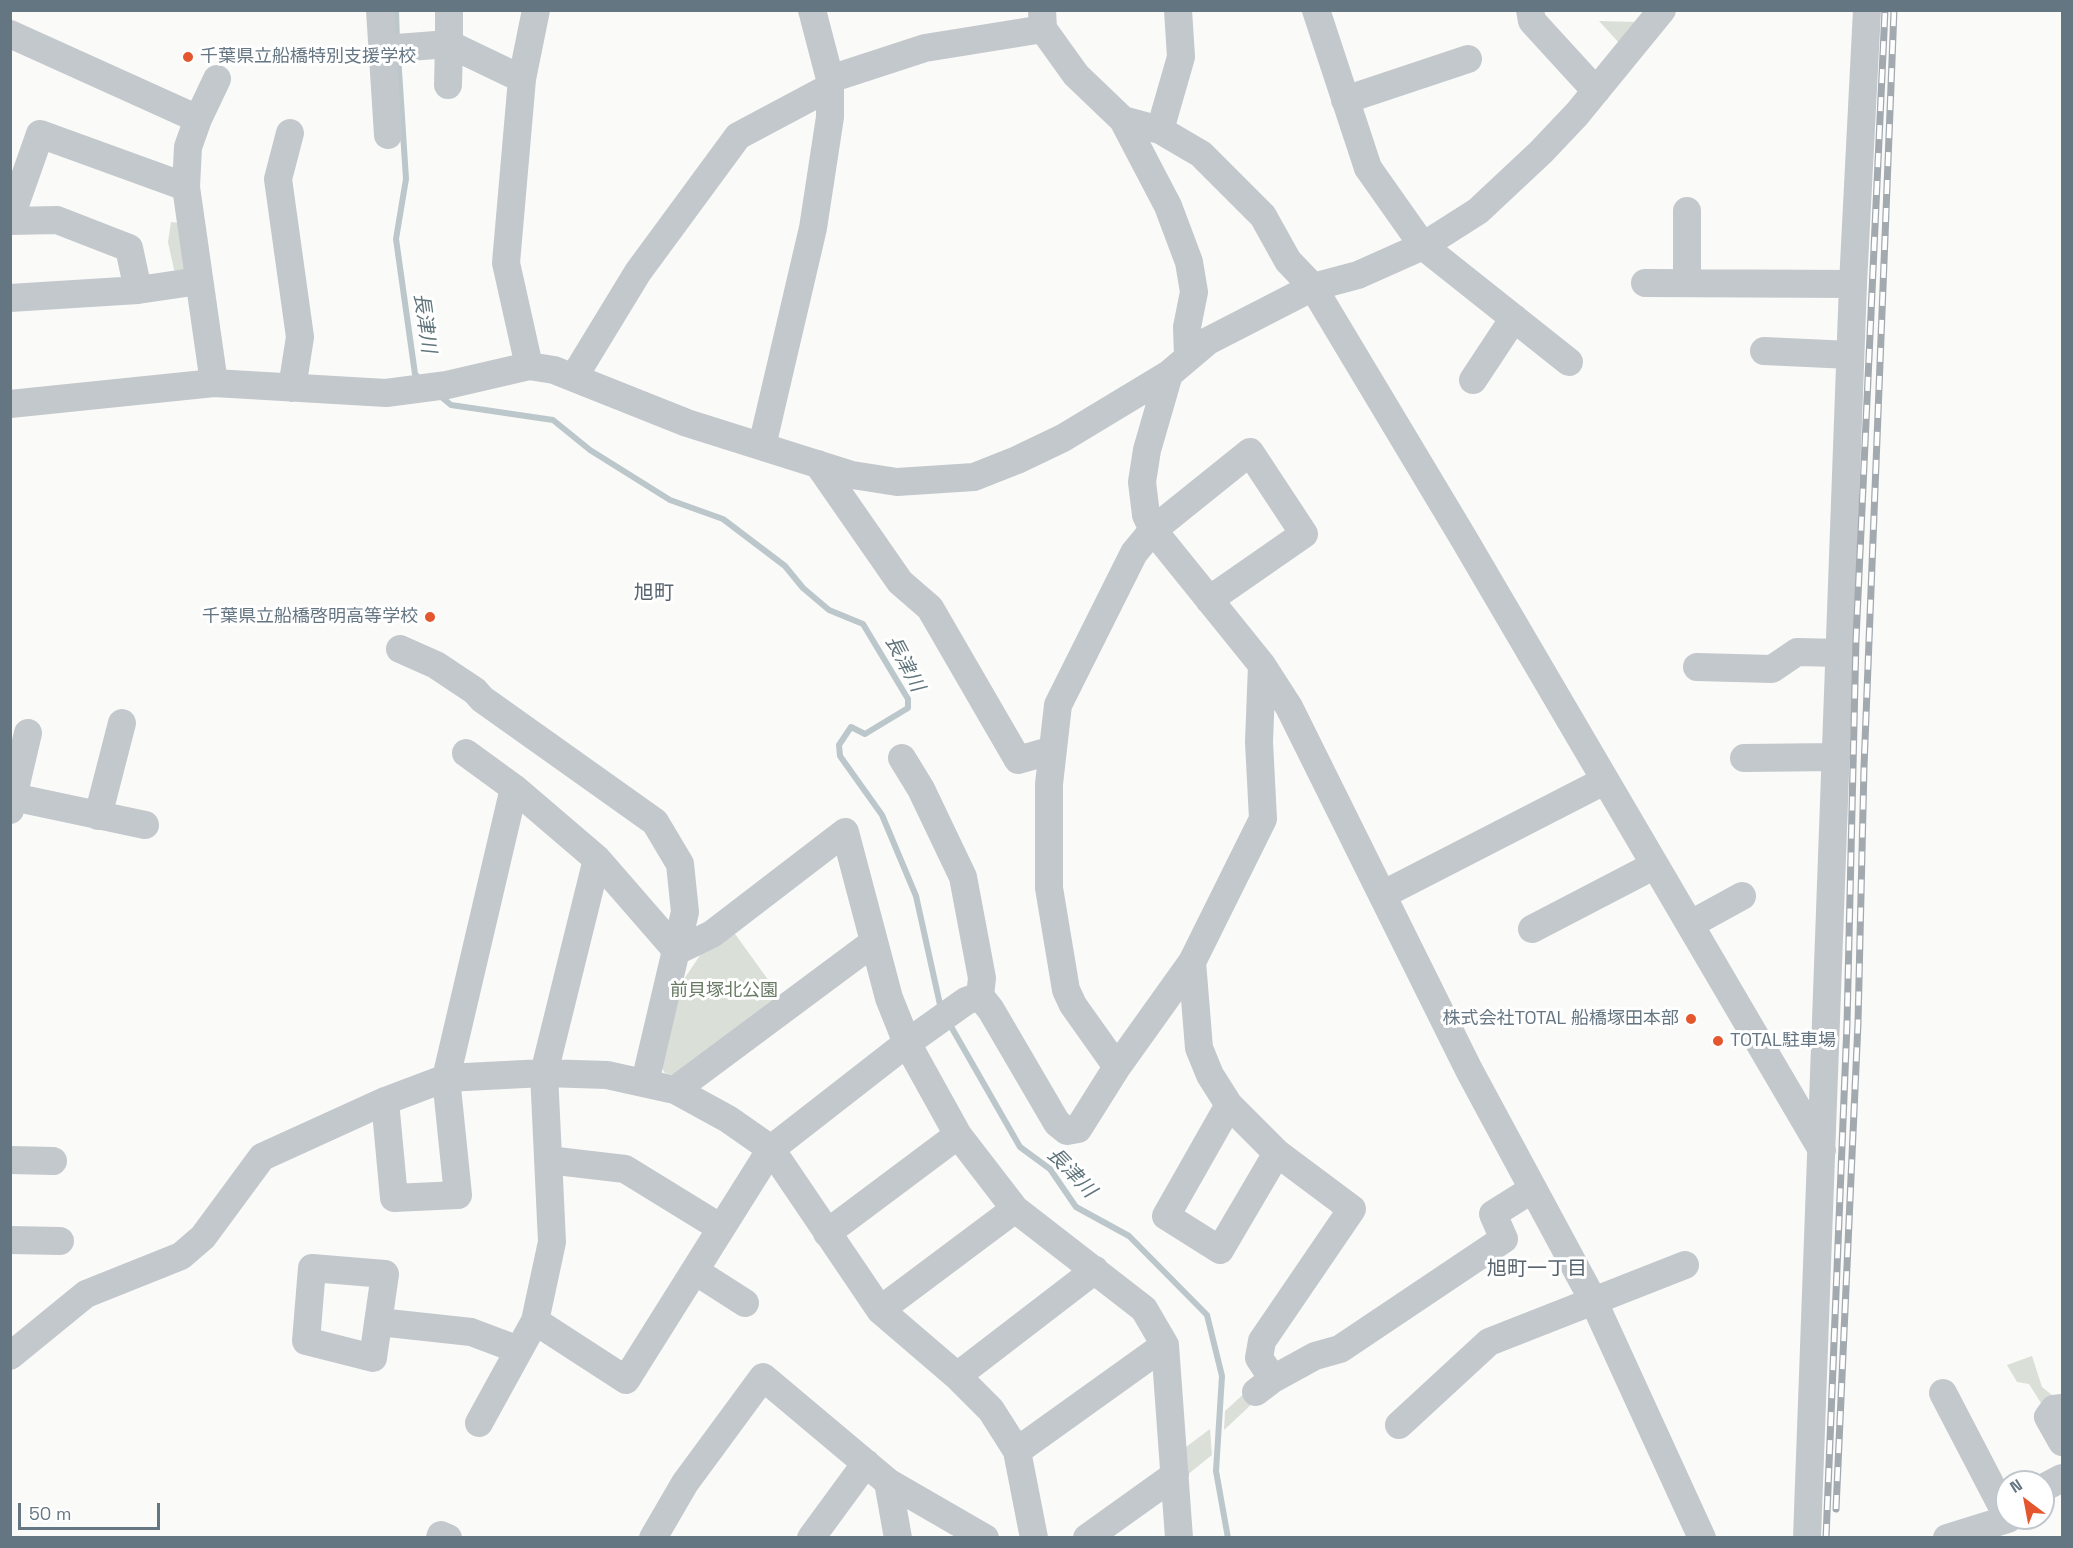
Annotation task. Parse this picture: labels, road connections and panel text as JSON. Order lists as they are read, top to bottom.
{
  "districts": ["旭町", "旭町一丁目"],
  "water": ["長津川"],
  "parks": ["前貝塚北公園"],
  "places": [
    "千葉県立船橋特別支援学校",
    "千葉県立船橋啓明高等学校",
    "株式会社TOTAL 船橋塚田本部",
    "TOTAL駐車場"
  ],
  "scale_bar": "50 m",
  "north": "top left"
}
